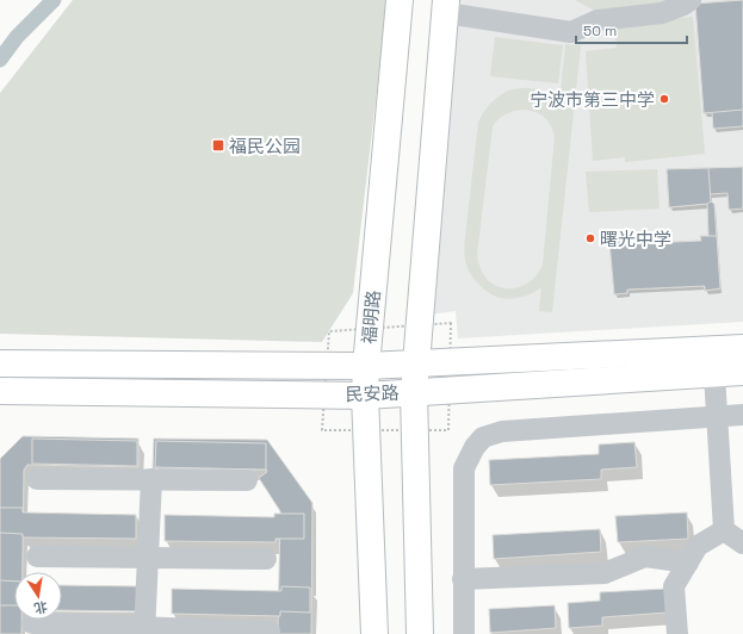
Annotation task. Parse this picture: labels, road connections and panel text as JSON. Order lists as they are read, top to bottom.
{
  "streets": {
    "main road": ["福明路", "民安路"]
  },
  "crossings": [
    ["福明路", "民安路"]
  ],
  "places": {
    "other": ["宁波市第三中学", "曙光中学"],
    "transit": ["福民公园"]
  },
  "scale_bar": "50 m",
  "north": "bottom"
}
